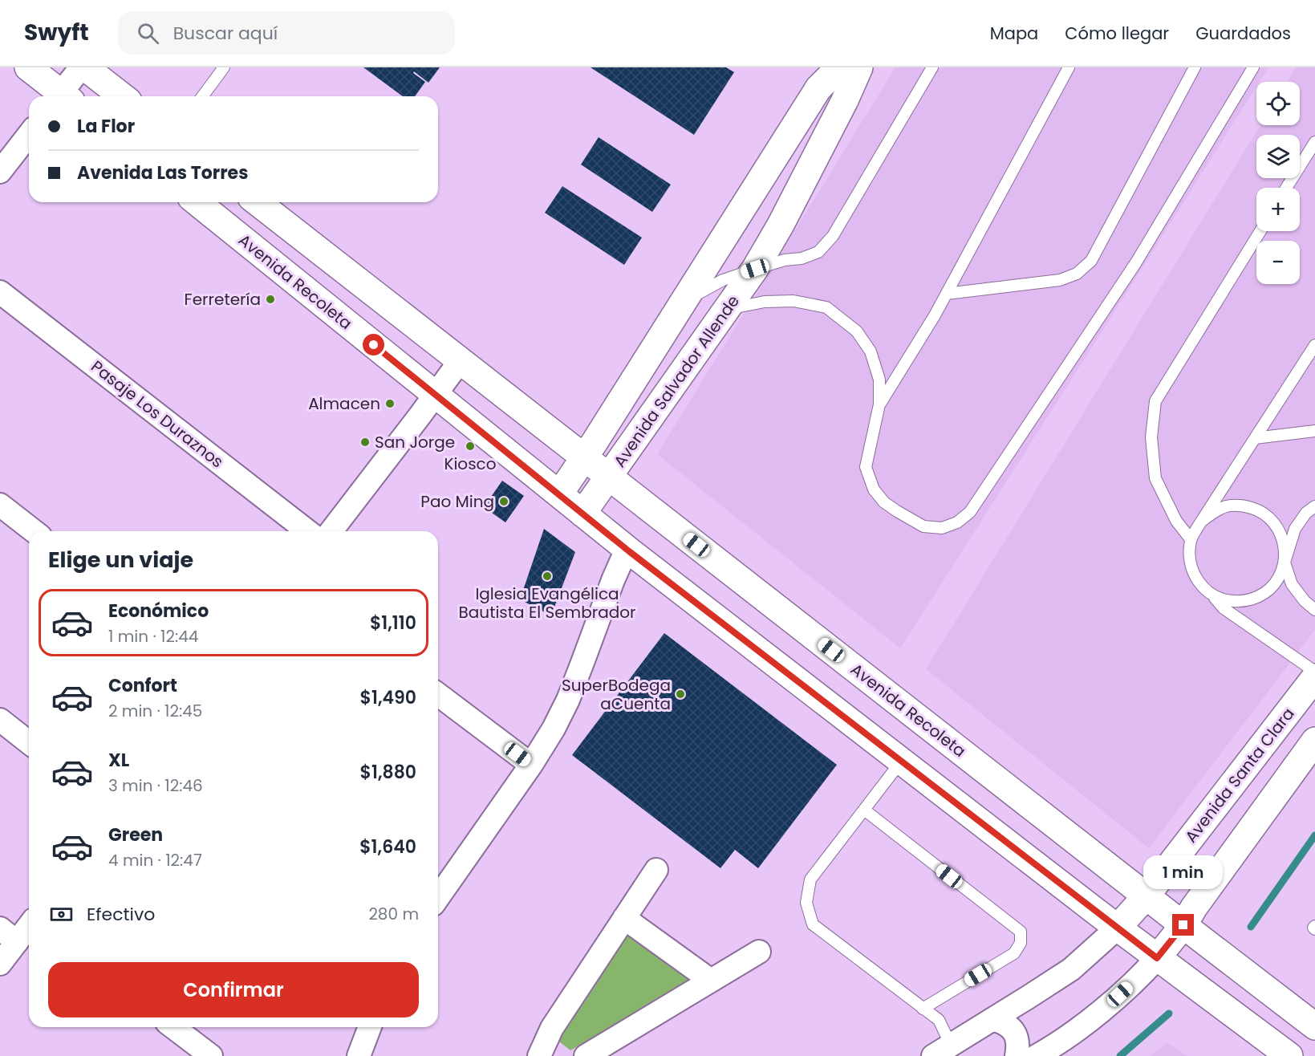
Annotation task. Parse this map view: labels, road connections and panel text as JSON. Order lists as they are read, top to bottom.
{
  "streets": {
    "main road": ["Avenida Recoleta", "Avenida Salvador Allende", "Avenida Santa Clara"],
    "street": ["Pasaje Los Duraznos"]
  },
  "crossings": [
    ["Avenida Recoleta", "Avenida Salvador Allende"],
    ["Avenida Recoleta", "Avenida Santa Clara"]
  ],
  "places": [
    "Ferretería",
    "Almacen",
    "San Jorge",
    "Kiosco",
    "Pao Ming",
    "Iglesia Evangélica Bautista El Sembrador",
    "SuperBodega aCuenta"
  ],
  "page": {
    "header": "Swyft",
    "search": "Buscar aquí",
    "nav": ["Mapa", "Cómo llegar", "Guardados"],
    "map_buttons": ["+", "−"],
    "banner": ["La Flor", "Avenida Las Torres"],
    "heading": "Elige un viaje",
    "list": [
      {
        "name": "Económico",
        "note": "1 min · 12:44",
        "value": "$1,110"
      },
      {
        "name": "Confort",
        "note": "2 min · 12:45",
        "value": "$1,490"
      },
      {
        "name": "XL",
        "note": "3 min · 12:46",
        "value": "$1,880"
      },
      {
        "name": "Green",
        "note": "4 min · 12:47",
        "value": "$1,640"
      }
    ],
    "bubble": "1 min",
    "pay": ["Efectivo", "280 m"],
    "buttons": "Confirmar"
  }
}
